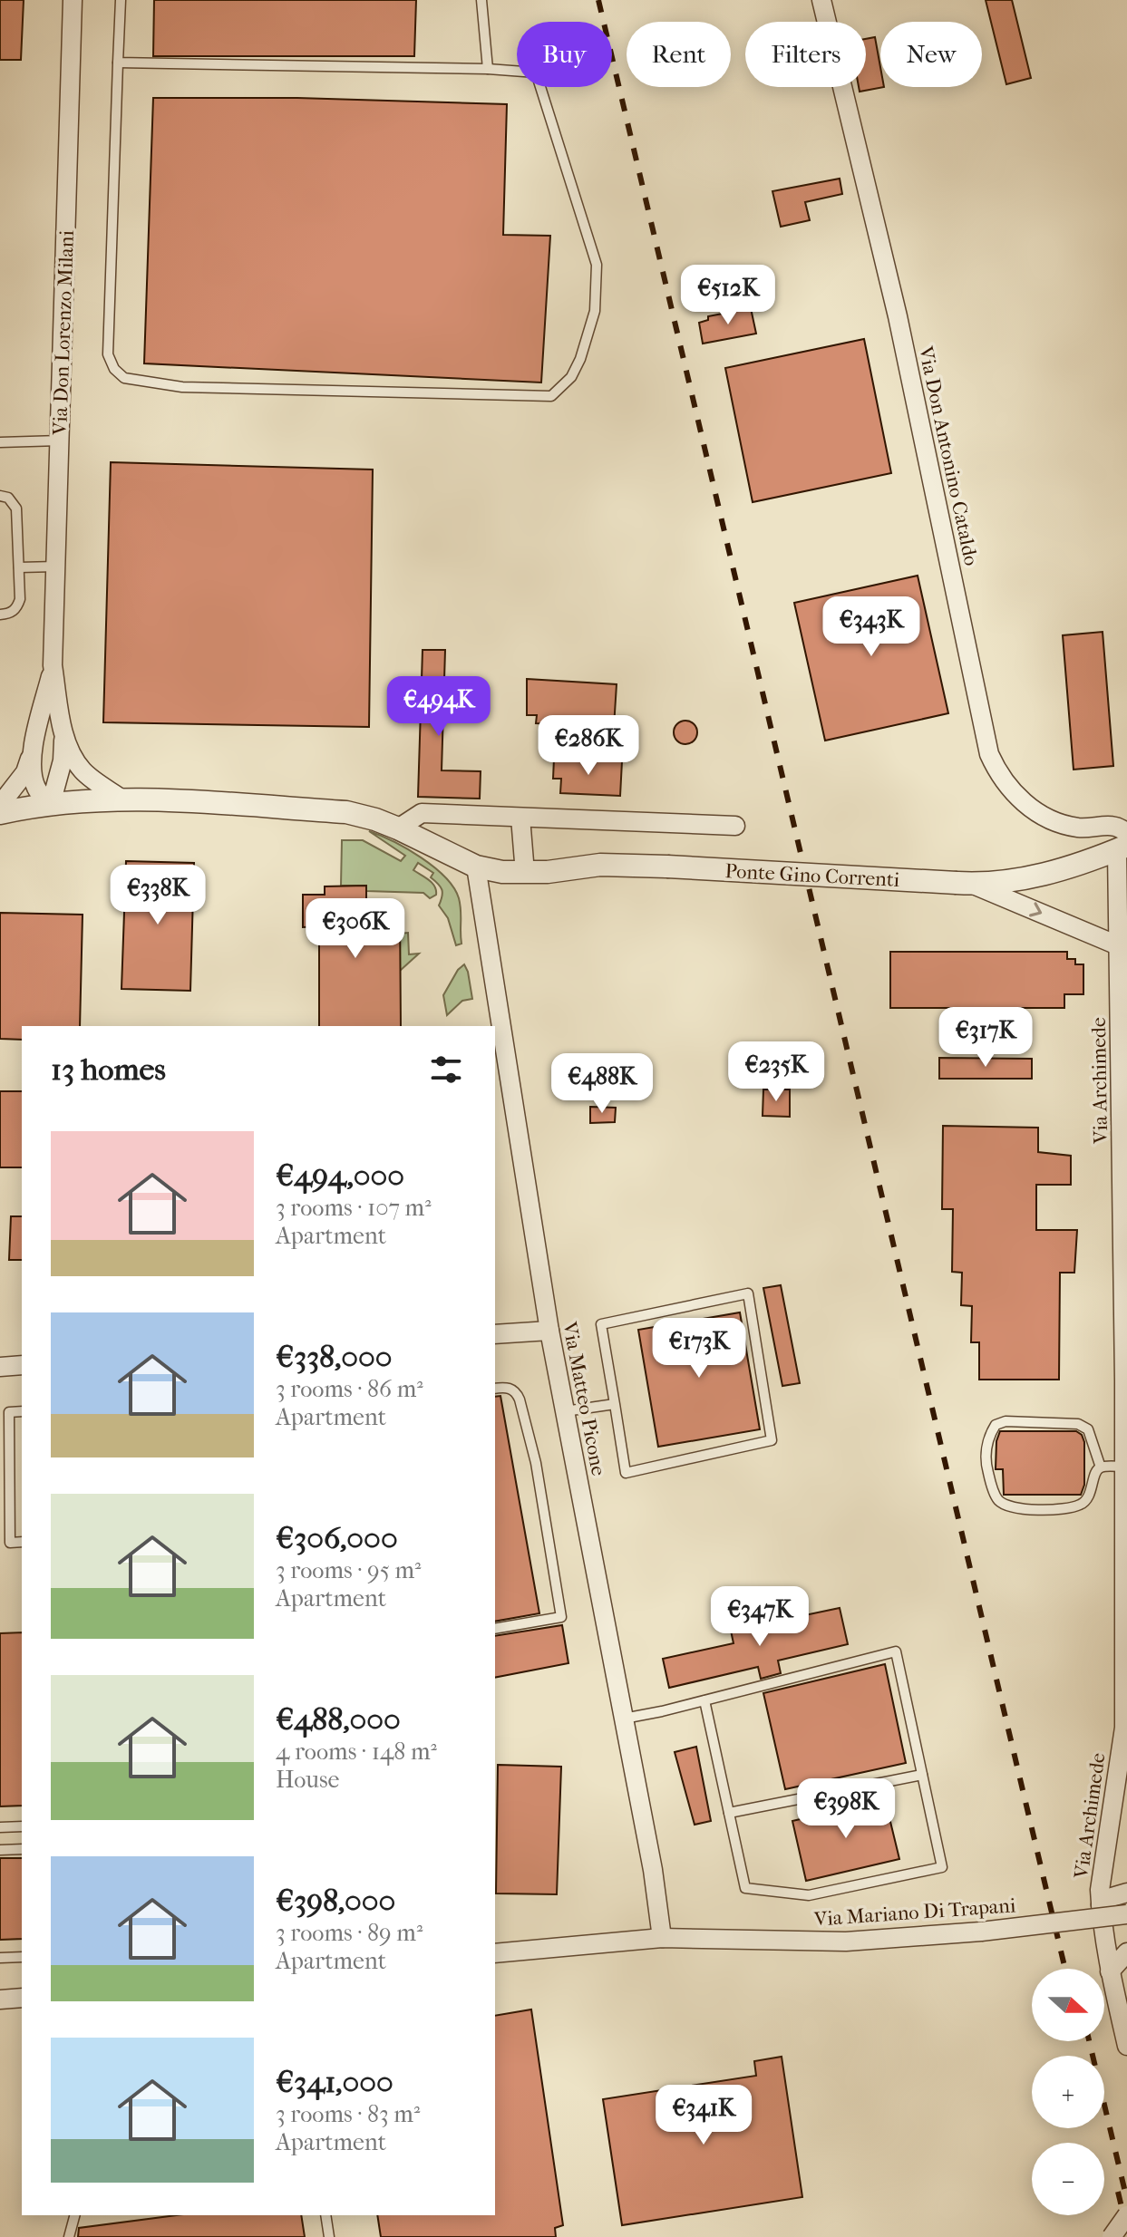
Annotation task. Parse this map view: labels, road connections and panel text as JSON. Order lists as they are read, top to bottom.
{
  "streets": {
    "street": [
      "Via Don Lorenzo Milani",
      "Via Don Antonino Cataldo",
      "Ponte Gino Correnti",
      "Via Archimede",
      "Via Matteo Picone",
      "Via Mariano Di Trapani"
    ]
  },
  "crossings": [
    ["Via Don Antonino Cataldo", "Via Archimede"],
    ["Via Matteo Picone", "Via Mariano Di Trapani"]
  ],
  "north": "right",
  "page": {
    "chip": [
      "Buy",
      "Rent",
      "Filters",
      "New"
    ],
    "price": [
      "€512K",
      "€343K",
      "€494K",
      "€286K",
      "€338K",
      "€306K",
      "€317K",
      "€235K",
      "€488K",
      "€173K",
      "€347K",
      "€398K",
      "€341K"
    ],
    "heading": "13 homes",
    "list": [
      {
        "name": "€494,000",
        "note": "3 rooms · 107 m² · Apartment"
      },
      {
        "name": "€338,000",
        "note": "3 rooms · 86 m² · Apartment"
      },
      {
        "name": "€306,000",
        "note": "3 rooms · 95 m² · Apartment"
      },
      {
        "name": "€488,000",
        "note": "4 rooms · 148 m² · House"
      },
      {
        "name": "€398,000",
        "note": "3 rooms · 89 m² · Apartment"
      },
      {
        "name": "€341,000",
        "note": "3 rooms · 83 m² · Apartment"
      }
    ],
    "map_buttons": ["+", "−"]
  }
}
